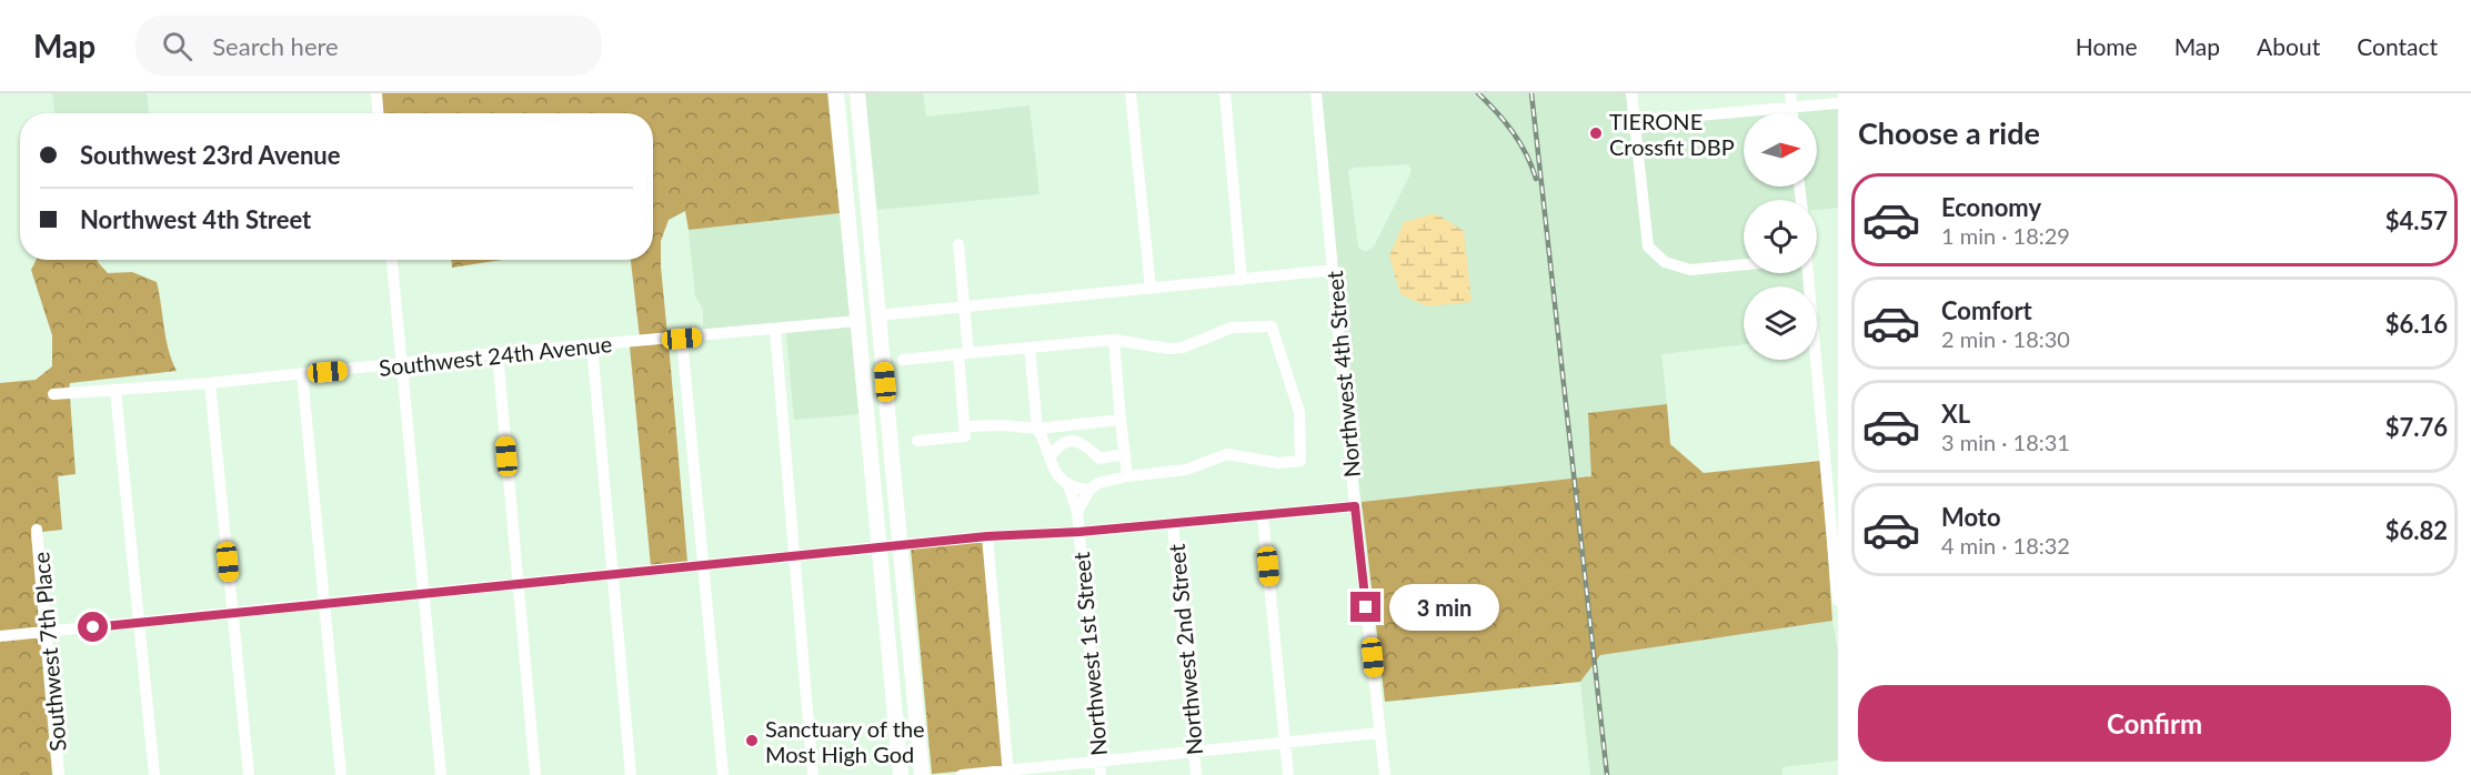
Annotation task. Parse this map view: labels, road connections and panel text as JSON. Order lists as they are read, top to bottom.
{
  "streets": {
    "street": [
      "Southwest 24th Avenue",
      "Northwest 4th Street",
      "Northwest 2nd Street",
      "Southwest 7th Place",
      "Northwest 1st Street"
    ]
  },
  "places": ["TIERONE Crossfit DBP", "Sanctuary of the Most High God"],
  "north": "right",
  "page": {
    "header": "Map",
    "search": "Search here",
    "nav": [
      "Home",
      "Map",
      "About",
      "Contact"
    ],
    "heading": "Choose a ride",
    "banner": ["Southwest 23rd Avenue", "Northwest 4th Street"],
    "list": [
      {
        "name": "Economy",
        "note": "1 min · 18:29",
        "value": "$4.57"
      },
      {
        "name": "Comfort",
        "note": "2 min · 18:30",
        "value": "$6.16"
      },
      {
        "name": "XL",
        "note": "3 min · 18:31",
        "value": "$7.76"
      },
      {
        "name": "Moto",
        "note": "4 min · 18:32",
        "value": "$6.82"
      }
    ],
    "bubble": "3 min",
    "buttons": "Confirm"
  }
}
